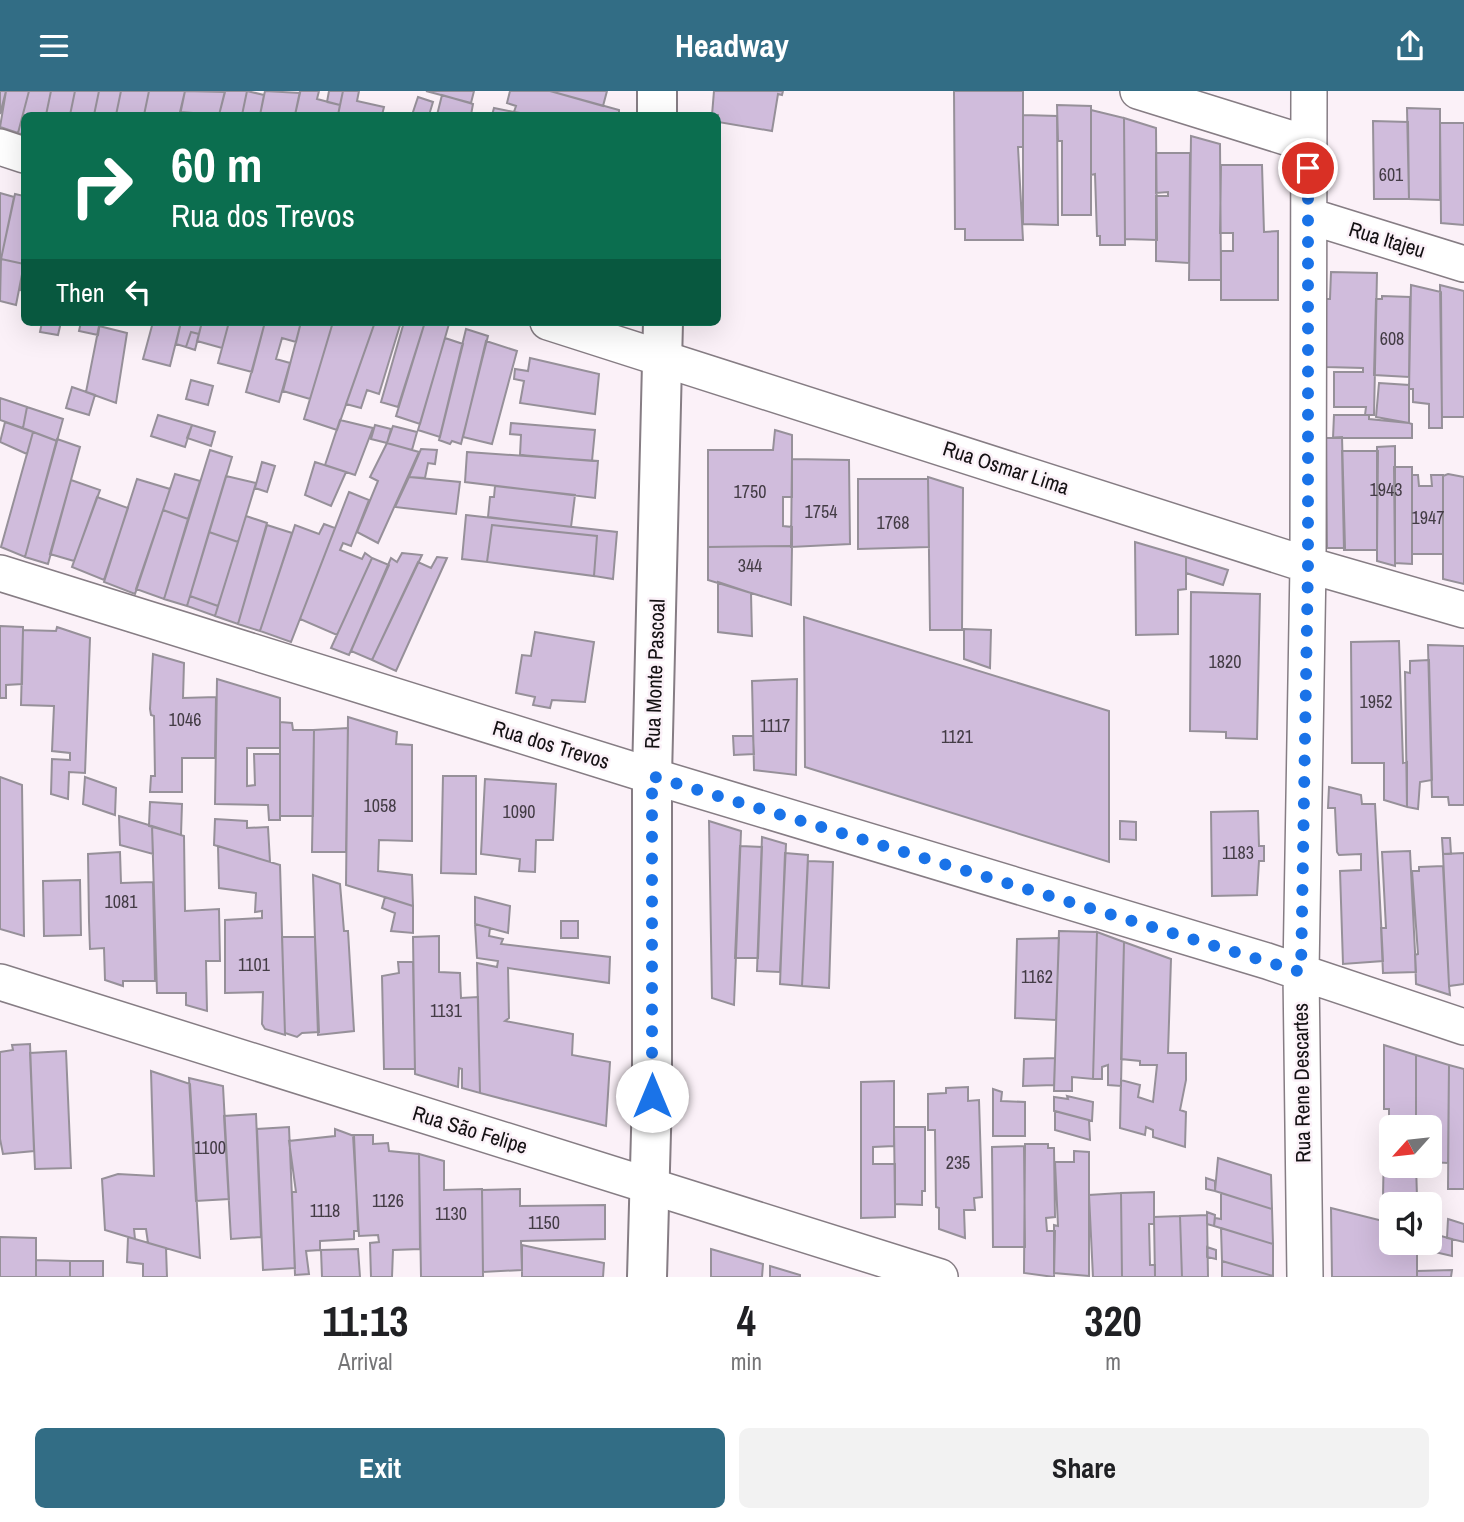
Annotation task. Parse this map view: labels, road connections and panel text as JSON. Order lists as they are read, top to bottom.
{
  "streets": {
    "street": [
      "Rua Itajeu",
      "Rua Osmar Lima",
      "Rua Monte Pascoal",
      "Rua dos Trevos",
      "Rua Rene Descartes",
      "Rua São Felipe"
    ]
  },
  "crossings": [
    ["Rua Itajeu", "Rua Rene Descartes"],
    ["Rua Osmar Lima", "Rua Monte Pascoal"],
    ["Rua Osmar Lima", "Rua Rene Descartes"],
    ["Rua Monte Pascoal", "Rua dos Trevos"],
    ["Rua Monte Pascoal", "Rua São Felipe"],
    ["Rua dos Trevos", "Rua Rene Descartes"]
  ],
  "house_numbers": [
    "601",
    "608",
    "1943",
    "1750",
    "1754",
    "1947",
    "1768",
    "344",
    "1820",
    "1952",
    "1046",
    "1117",
    "1121",
    "1058",
    "1090",
    "1183",
    "1081",
    "1101",
    "1162",
    "1131",
    "1100",
    "235",
    "1126",
    "1118",
    "1130",
    "1150"
  ],
  "north": "bottom left",
  "page": {
    "header": "Headway",
    "turn": ["60 m", "Rua dos Trevos"],
    "then": "Then",
    "eta": [
      "11:13",
      "Arrival",
      "4",
      "min",
      "320",
      "m"
    ],
    "buttons": ["Exit", "Share"]
  }
}
